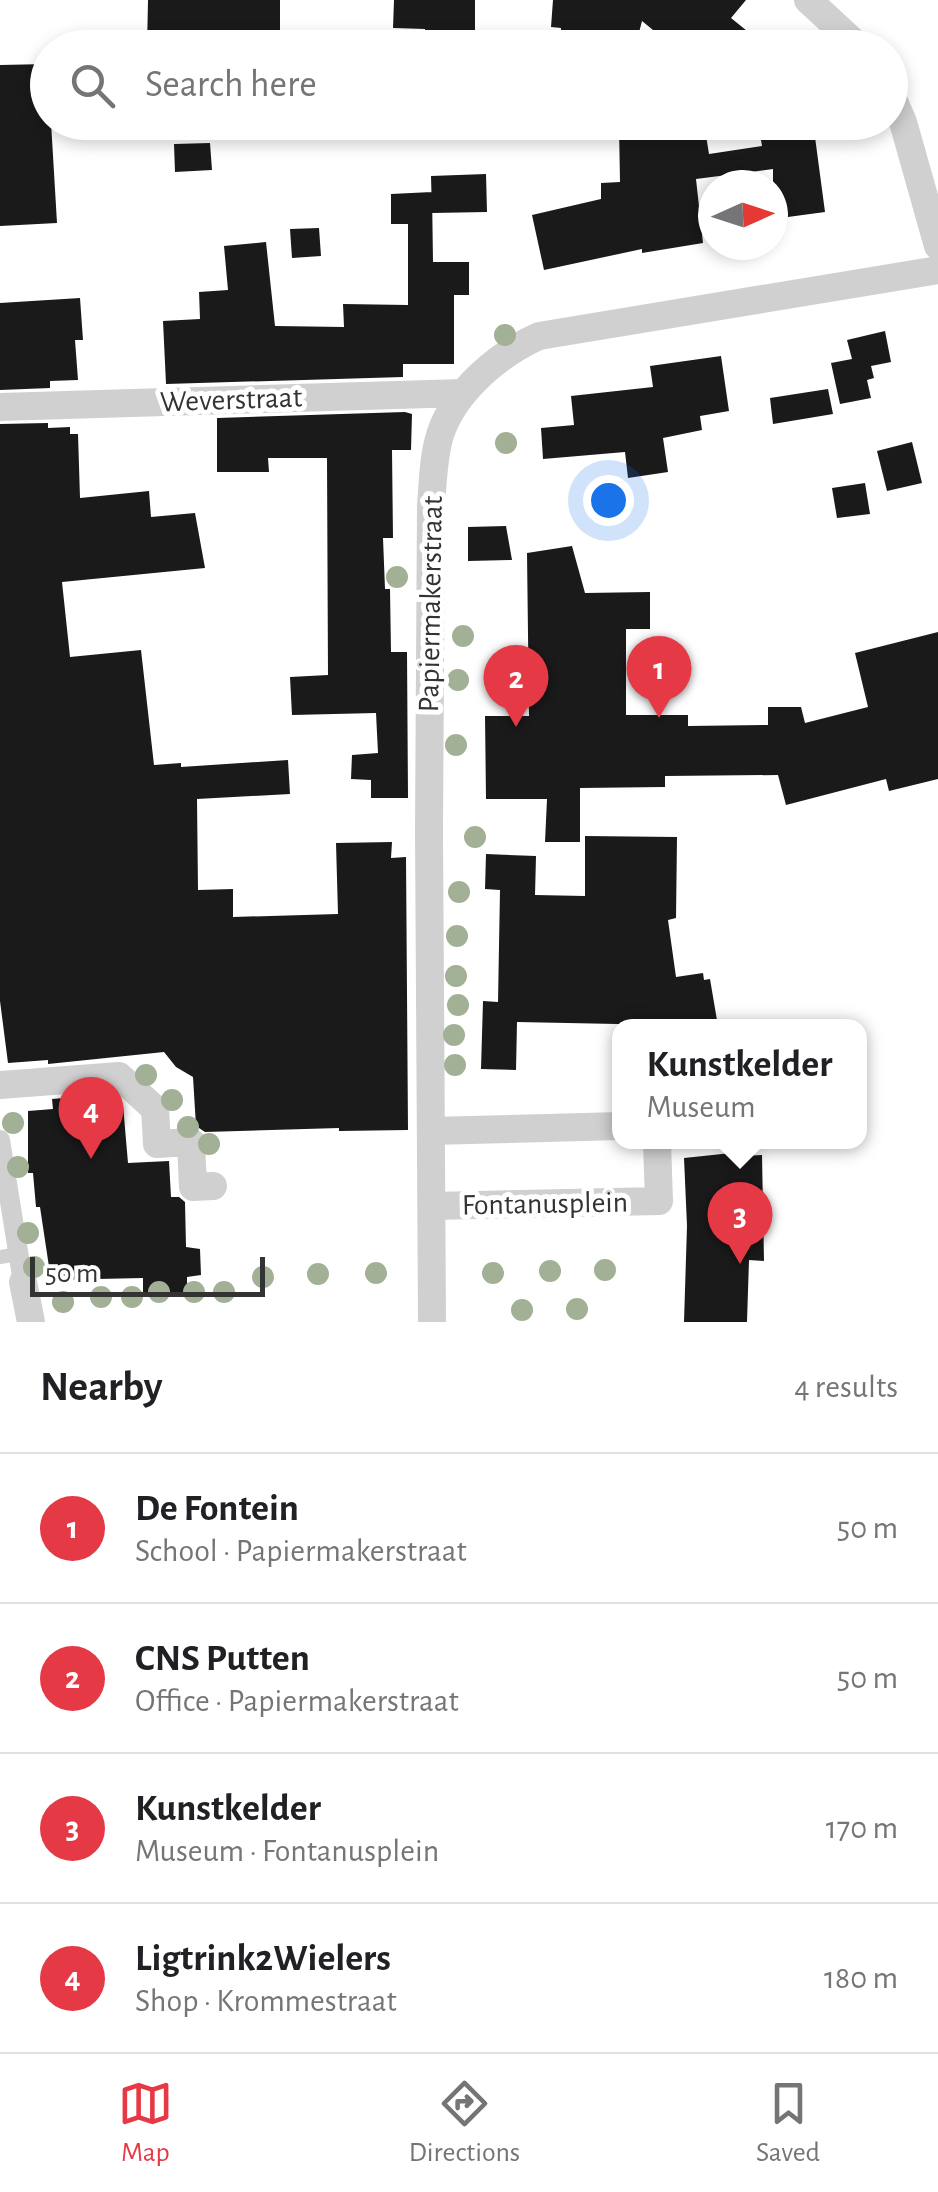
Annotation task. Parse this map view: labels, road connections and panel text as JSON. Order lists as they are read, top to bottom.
{
  "streets": {
    "street": ["Weverstraat", "Papiermakerstraat", "Fontanusplein"]
  },
  "crossings": [
    ["Weverstraat", "Papiermakerstraat"],
    ["Papiermakerstraat", "Fontanusplein"]
  ],
  "scale_bar": "50 m",
  "north": "right",
  "page": {
    "search": "Search here",
    "pins": [
      "1",
      "2",
      "4",
      "3"
    ],
    "popup": ["Kunstkelder", "Museum"],
    "scale": "50 m",
    "heading": ["Nearby", "4 results"],
    "list": [
      {
        "mark": "1",
        "name": "De Fontein",
        "note": "School · Papiermakerstraat",
        "value": "50 m"
      },
      {
        "mark": "2",
        "name": "CNS Putten",
        "note": "Office · Papiermakerstraat",
        "value": "50 m"
      },
      {
        "mark": "3",
        "name": "Kunstkelder",
        "note": "Museum · Fontanusplein",
        "value": "170 m"
      },
      {
        "mark": "4",
        "name": "Ligtrink2Wielers",
        "note": "Shop · Krommestraat",
        "value": "180 m"
      }
    ],
    "nav": ["Map", "Directions", "Saved"]
  }
}
